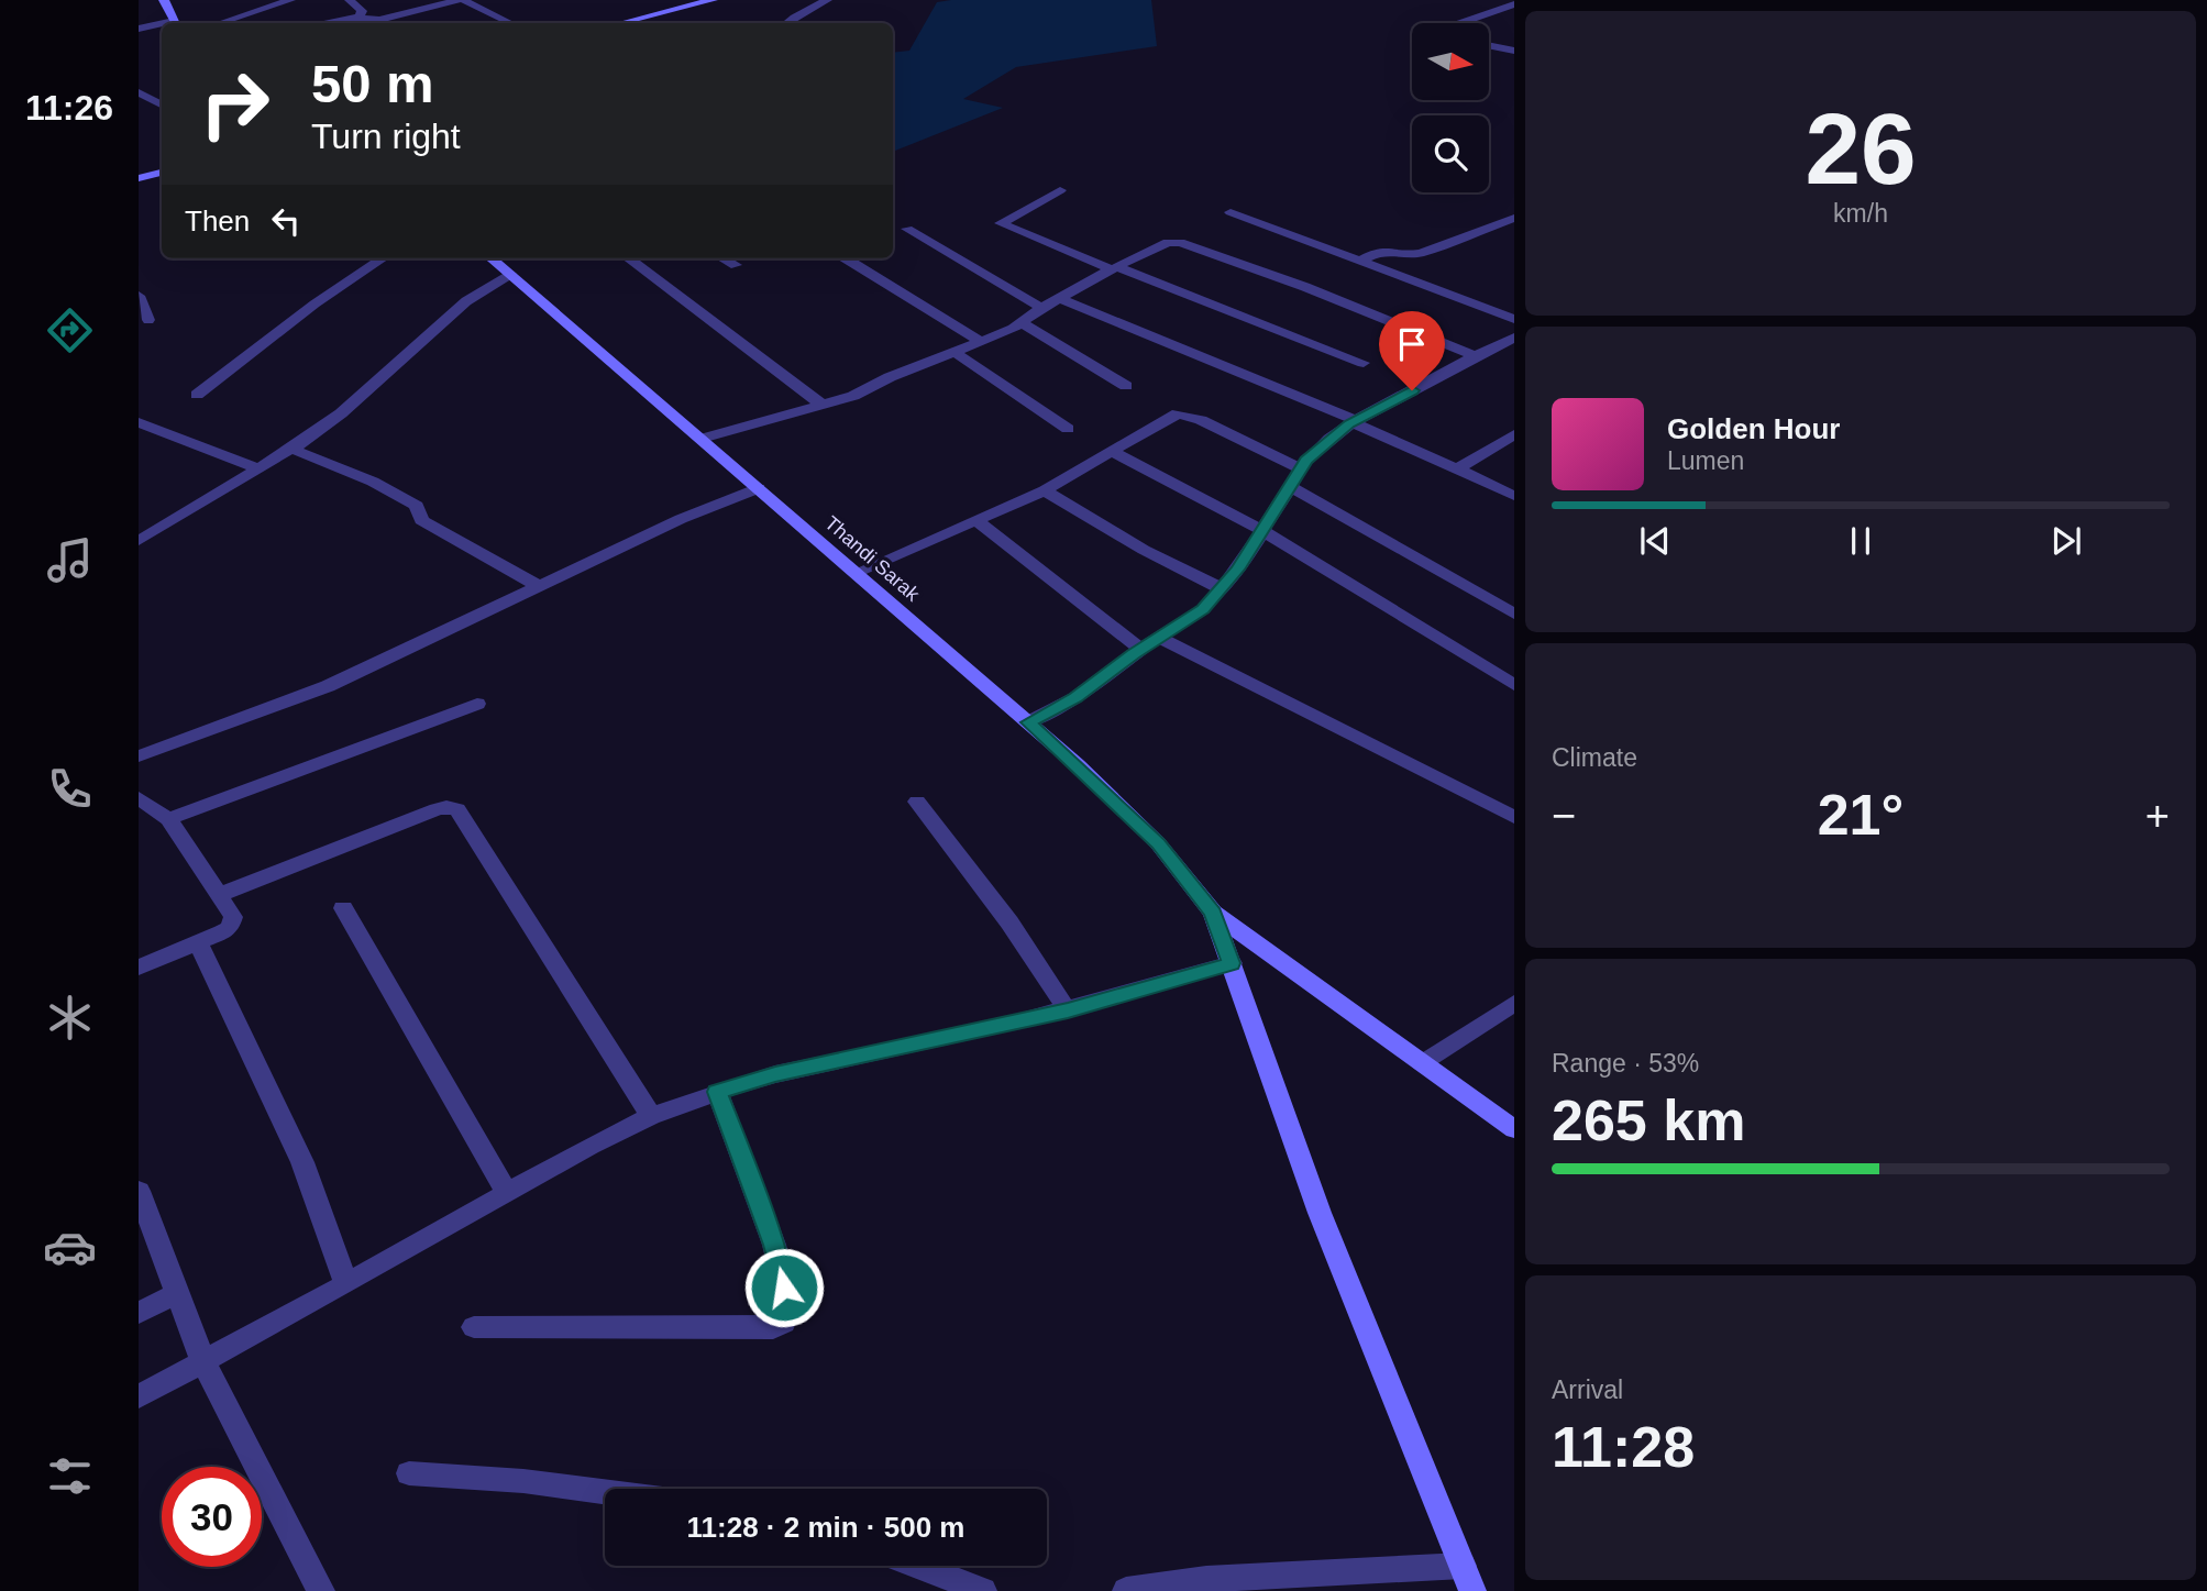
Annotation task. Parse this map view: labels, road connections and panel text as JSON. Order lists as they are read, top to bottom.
{
  "streets": {
    "main road": ["Thandi Sarak"]
  },
  "north": "right",
  "page": {
    "tabs": "11:26",
    "tile": [
      ["26", "km/h"],
      "Climate",
      ["Range · 53%", "265 km"],
      ["Arrival", "11:28"]
    ],
    "turn": ["50 m", "Turn right"],
    "then": "Then",
    "song": ["Golden Hour", "Lumen"],
    "heat": ["−", "21°", "+"],
    "limit": "30",
    "trip": "11:28 · 2 min · 500 m"
  }
}
